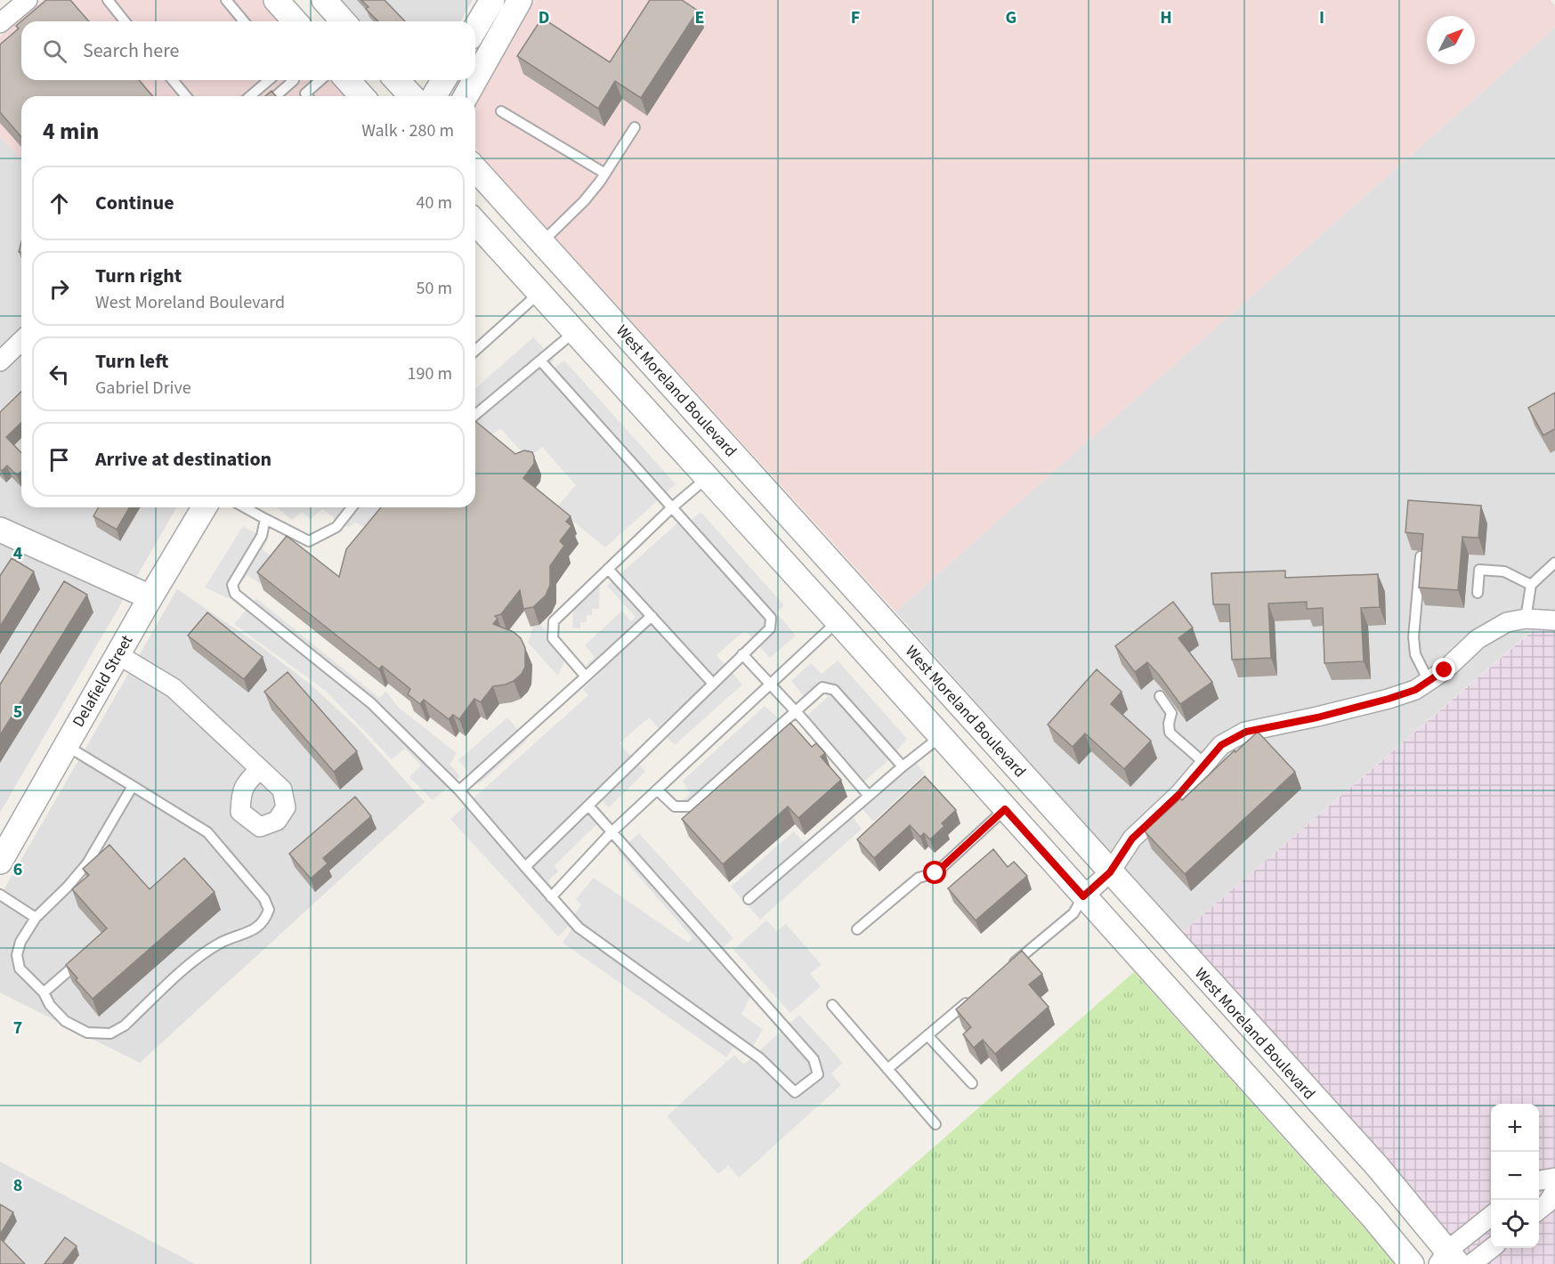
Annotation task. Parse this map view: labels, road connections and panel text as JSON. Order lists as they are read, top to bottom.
{
  "streets": {
    "street": ["West Moreland Boulevard", "Delafield Street"]
  },
  "north": "top right",
  "page": {
    "search": "Search here",
    "heading": ["4 min", "Walk · 280 m"],
    "list": [
      ["Continue", "40 m"],
      ["Turn right", "West Moreland Boulevard", "50 m"],
      ["Turn left", "Gabriel Drive", "190 m"],
      "Arrive at destination"
    ],
    "map_buttons": ["+", "−"]
  },
  "grid": {
    "columns": [
      "D",
      "E",
      "F",
      "G",
      "H",
      "I"
    ],
    "rows": [
      "4",
      "5",
      "6",
      "7",
      "8"
    ]
  }
}
